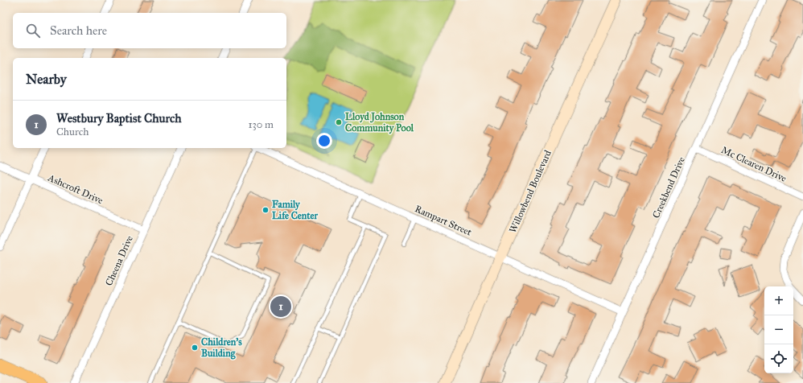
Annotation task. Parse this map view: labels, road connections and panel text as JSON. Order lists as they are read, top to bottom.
{
  "streets": {
    "main road": ["Willowbend Boulevard"],
    "street": [
      "Mc Clearen Drive",
      "Creekbend Drive",
      "Ashcroft Drive",
      "Rampart Street",
      "Cheena Drive"
    ]
  },
  "crossings": [
    ["Mc Clearen Drive", "Creekbend Drive"],
    ["Creekbend Drive", "Rampart Street"],
    ["Ashcroft Drive", "Cheena Drive"],
    ["Willowbend Boulevard", "Rampart Street"]
  ],
  "places": ["Lloyd Johnson Community Pool", "Family Life Center", "Children's Building"],
  "page": {
    "search": "Search here",
    "heading": "Nearby",
    "list": [
      {
        "mark": "1",
        "name": "Westbury Baptist Church",
        "note": "Church",
        "value": "130 m"
      }
    ],
    "map_buttons": ["+", "−"],
    "pins": "1"
  }
}
